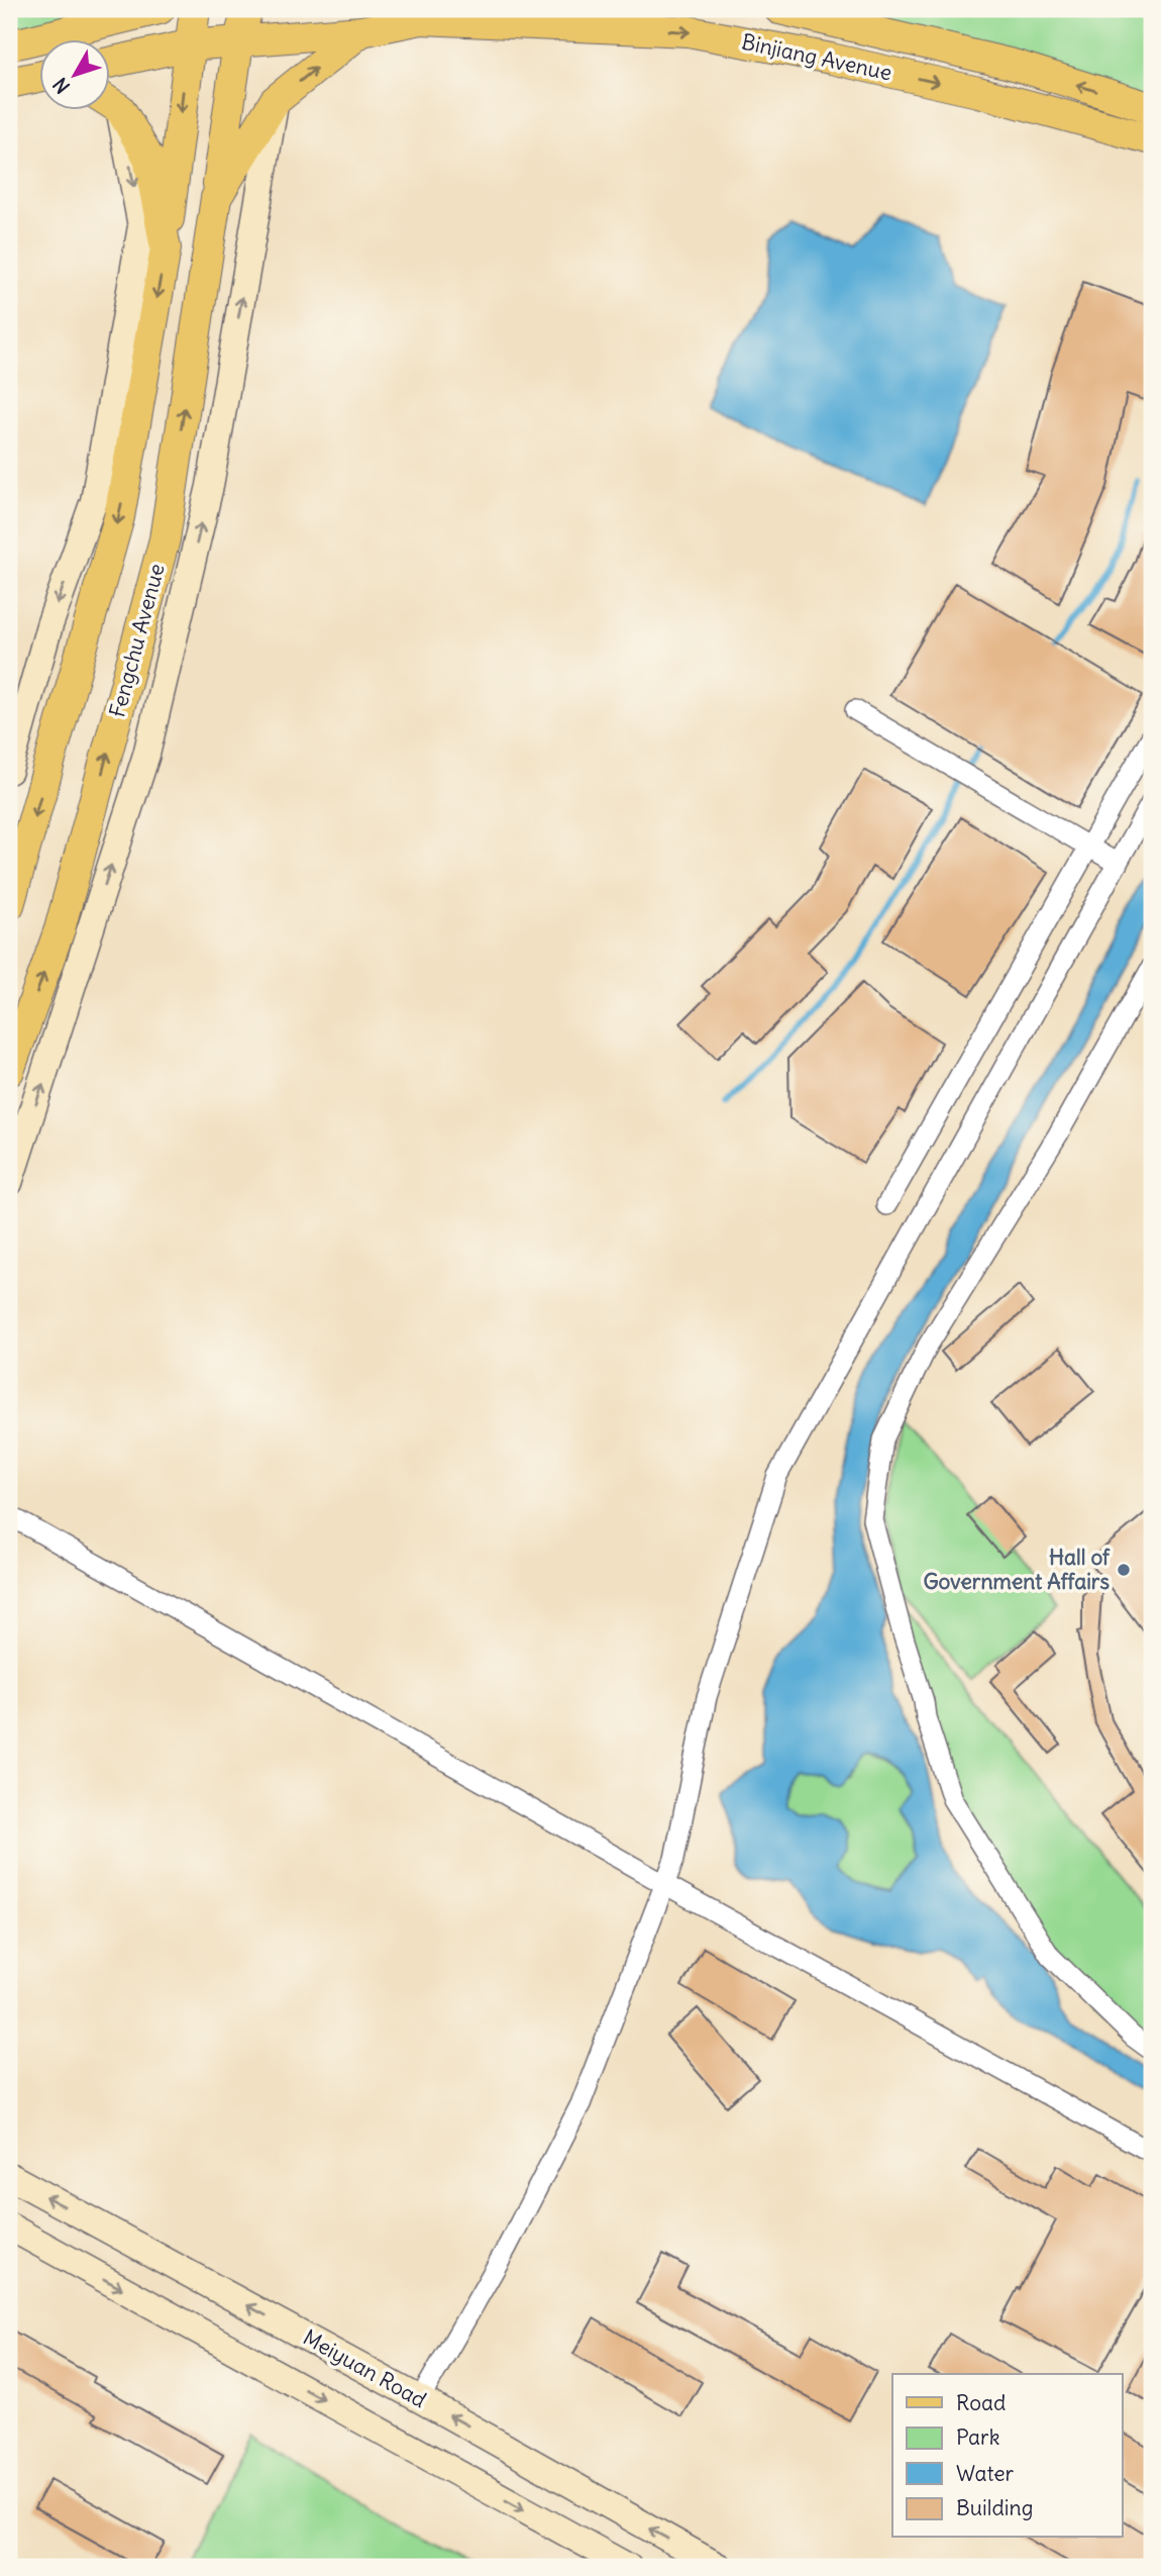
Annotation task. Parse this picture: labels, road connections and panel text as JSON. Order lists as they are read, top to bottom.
{
  "streets": {
    "main road": ["Binjiang Avenue", "Fengchu Avenue"],
    "street": ["Meiyuan Road"]
  },
  "crossings": [
    ["Binjiang Avenue", "Fengchu Avenue"]
  ],
  "places": ["Hall of Government Affairs"],
  "legend": [
    "Road",
    "Park",
    "Water",
    "Building"
  ],
  "north": "bottom left"
}
